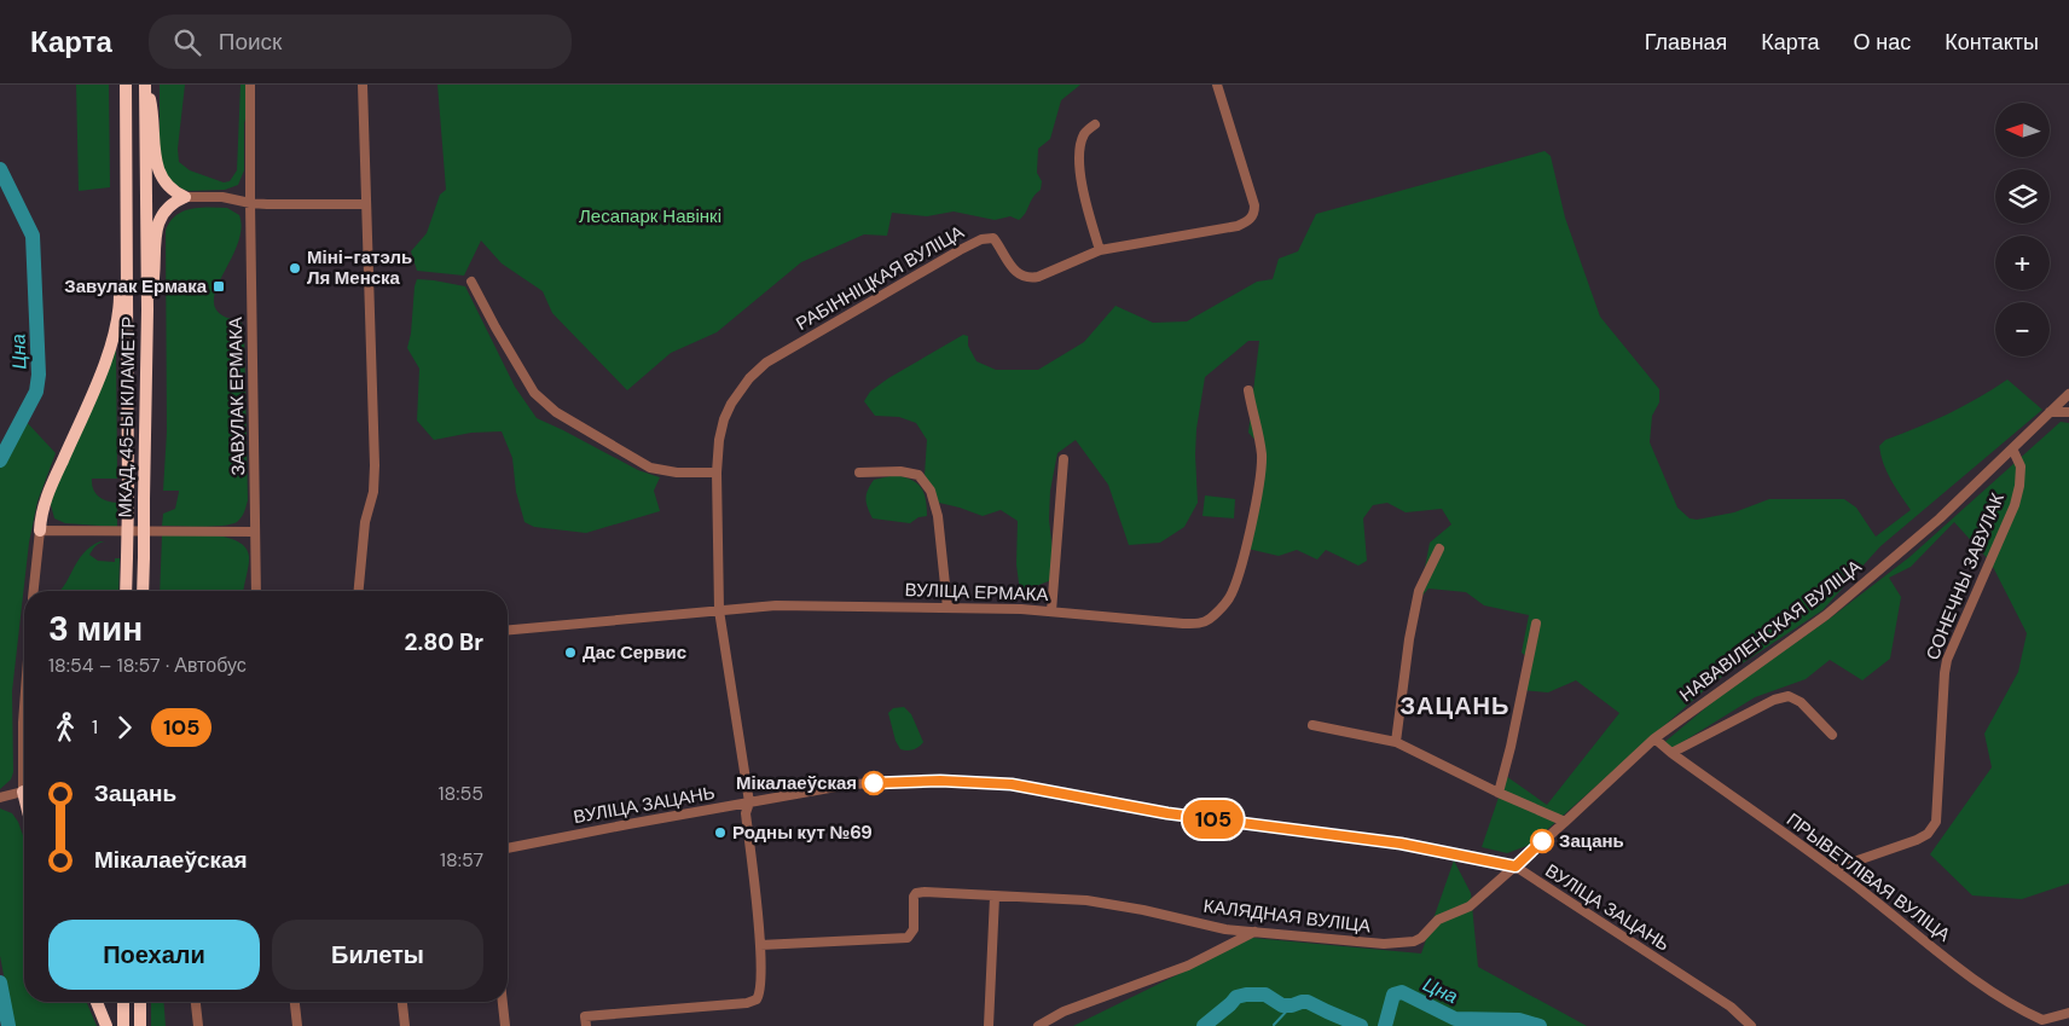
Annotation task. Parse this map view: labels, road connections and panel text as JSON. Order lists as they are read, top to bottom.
{
  "streets": {
    "highway": ["МКАД, 45-Ы КІЛАМЕТР"],
    "street": [
      "РАБІННІЦКАЯ ВУЛІЦА",
      "ЗАВУЛАК ЕРМАКА",
      "СОНЕЧНЫ ЗАВУЛАК",
      "ВУЛІЦА ЕРМАКА",
      "НАВАВІЛЕНСКАЯ ВУЛІЦА",
      "ВУЛІЦА ЗАЦАНЬ",
      "ПРЫВЕТЛІВАЯ ВУЛІЦА",
      "КАЛЯДНАЯ ВУЛІЦА"
    ]
  },
  "crossings": [
    ["РАБІННІЦКАЯ ВУЛІЦА", "ВУЛІЦА ЕРМАКА"],
    ["РАБІННІЦКАЯ ВУЛІЦА", "ВУЛІЦА ЗАЦАНЬ"],
    ["РАБІННІЦКАЯ ВУЛІЦА", "КАЛЯДНАЯ ВУЛІЦА"],
    ["СОНЕЧНЫ ЗАВУЛАК", "НАВАВІЛЕНСКАЯ ВУЛІЦА"],
    ["СОНЕЧНЫ ЗАВУЛАК", "ПРЫВЕТЛІВАЯ ВУЛІЦА"],
    ["НАВАВІЛЕНСКАЯ ВУЛІЦА", "ВУЛІЦА ЗАЦАНЬ"],
    ["НАВАВІЛЕНСКАЯ ВУЛІЦА", "ПРЫВЕТЛІВАЯ ВУЛІЦА"],
    ["НАВАВІЛЕНСКАЯ ВУЛІЦА", "КАЛЯДНАЯ ВУЛІЦА"],
    ["ВУЛІЦА ЗАЦАНЬ", "КАЛЯДНАЯ ВУЛІЦА"]
  ],
  "districts": ["ЗАЦАНЬ"],
  "water": ["Цна"],
  "parks": ["Лесапарк Навінкі"],
  "places": {
    "other": [
      "Міні-гатэль Ля Менска",
      "Дас Сервис",
      "Мікалаеўская",
      "Родны кут №69",
      "Зацань"
    ],
    "transit": ["Завулак Ермака"]
  },
  "lines": ["bus line 105"],
  "north": "left",
  "page": {
    "header": "Карта",
    "search": "Поиск",
    "nav": [
      "Главная",
      "Карта",
      "О нас",
      "Контакты"
    ],
    "on_map": "105",
    "map_buttons": ["+", "−"],
    "heading": ["3 мин", "18:54 – 18:57 · Автобус", "2.80 Br"],
    "legs": ["1", "105"],
    "list": [
      {
        "name": "Зацань",
        "value": "18:55"
      },
      {
        "name": "Мікалаеўская",
        "value": "18:57"
      }
    ],
    "buttons": ["Поехали", "Билеты"]
  }
}
